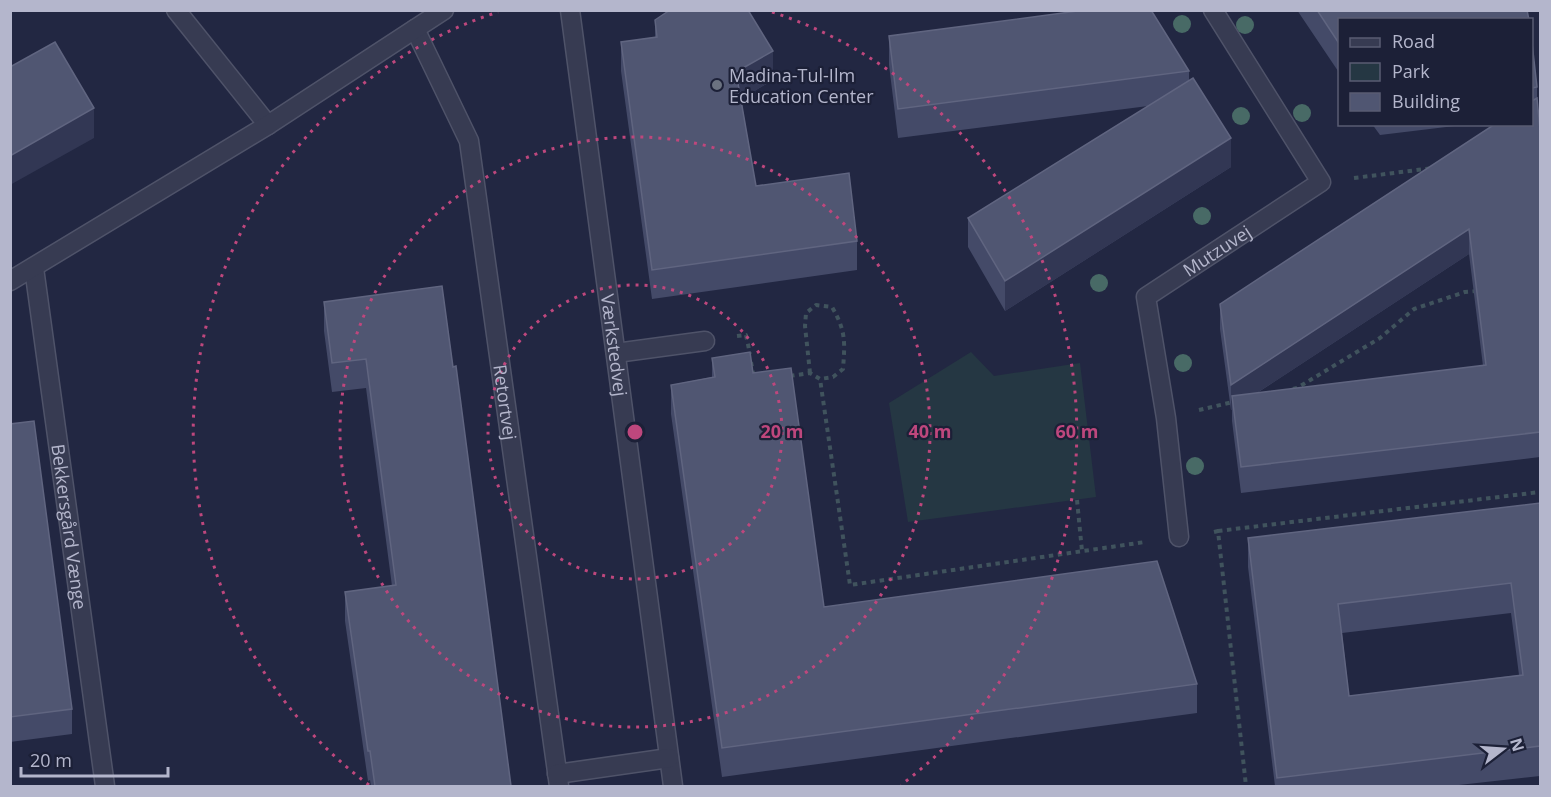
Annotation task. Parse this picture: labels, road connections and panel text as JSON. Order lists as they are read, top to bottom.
{
  "streets": {
    "street": [
      "Mutzuvej",
      "Værkstedvej",
      "Retortvej",
      "Bekkersgård Vænge"
    ]
  },
  "places": ["Madina-Tul-Ilm Education Center"],
  "legend": ["Road", "Park", "Building"],
  "scale_bar": "20 m",
  "north": "right",
  "rings": ["20 m", "40 m", "60 m"]
}
